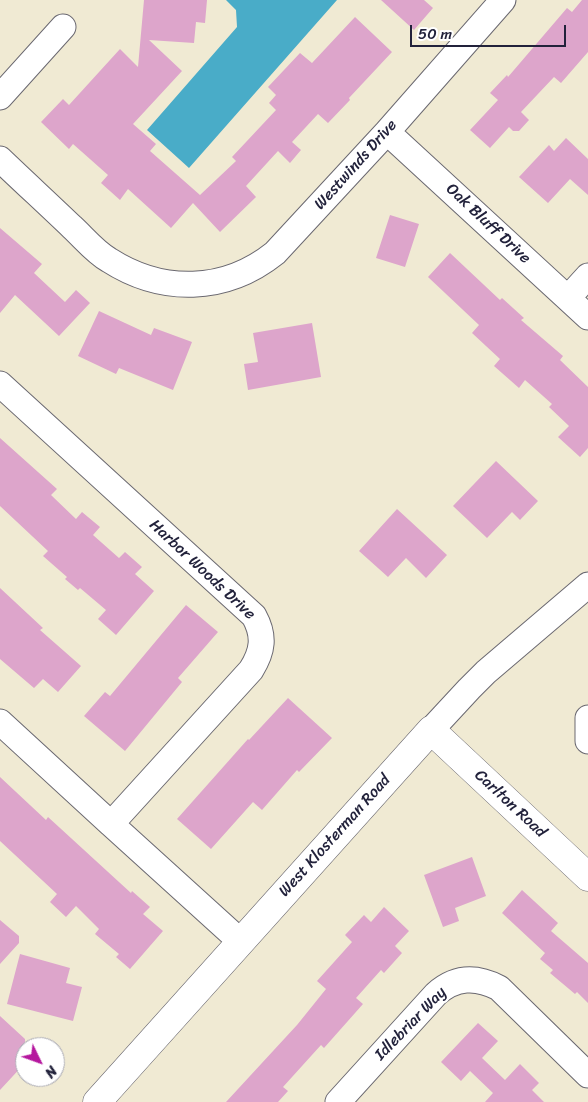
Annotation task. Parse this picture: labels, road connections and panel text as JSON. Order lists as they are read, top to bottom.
{
  "streets": {
    "street": [
      "Westwinds Drive",
      "Oak Bluff Drive",
      "Harbor Woods Drive",
      "Carlton Road",
      "West Klosterman Road",
      "Idlebriar Way"
    ]
  },
  "crossings": [
    ["Westwinds Drive", "Oak Bluff Drive"],
    ["Carlton Road", "West Klosterman Road"]
  ],
  "scale_bar": "50 m",
  "north": "bottom right"
}
